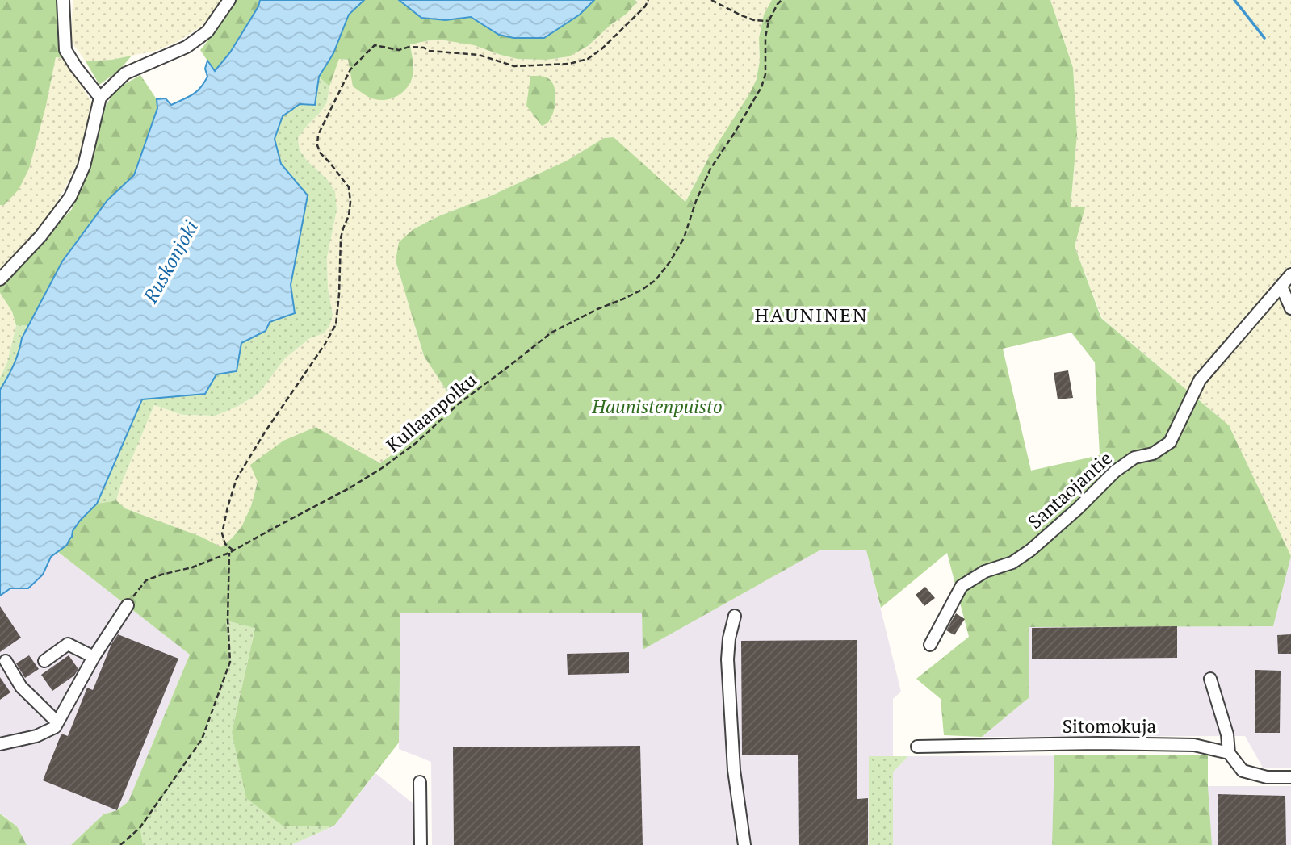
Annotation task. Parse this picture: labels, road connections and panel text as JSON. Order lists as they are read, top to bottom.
{
  "streets": {
    "street": ["Santaojantie", "Sitomokuja"],
    "path": ["Kullaanpolku"]
  },
  "districts": ["HAUNINEN"],
  "water": ["Ruskonjoki"],
  "parks": ["Haunistenpuisto"]
}
